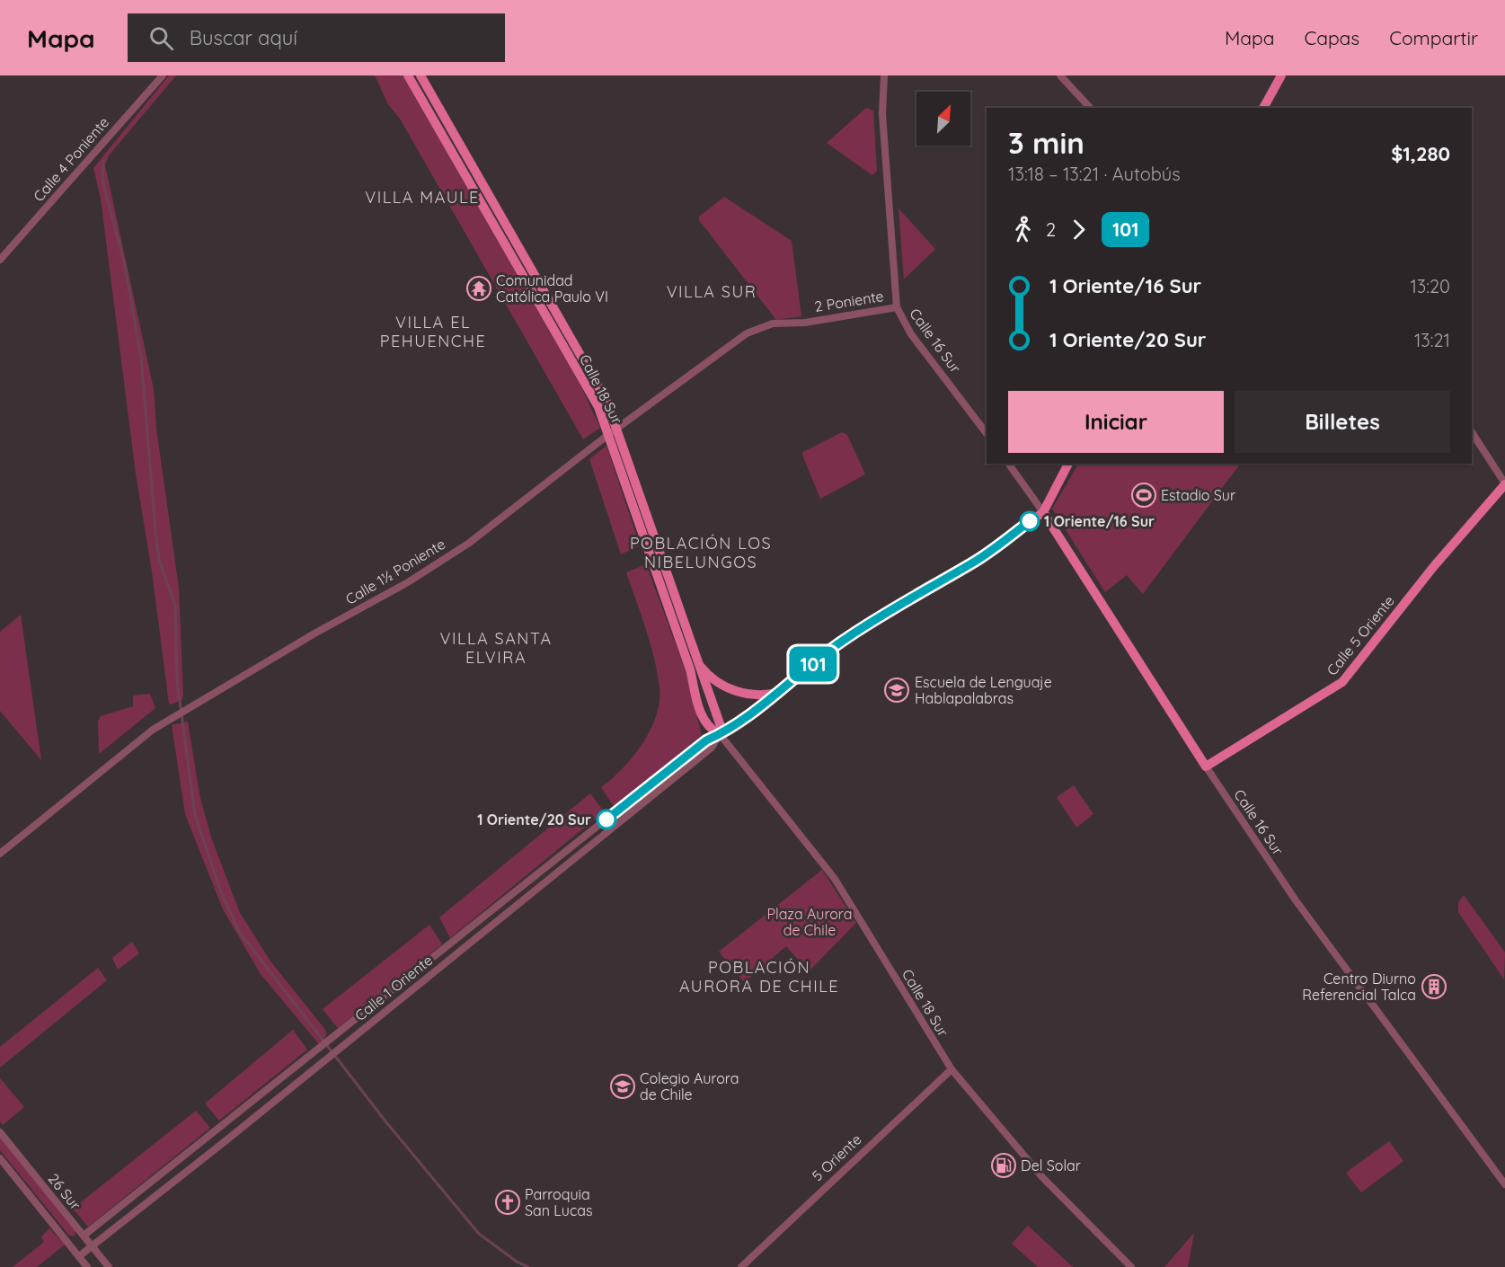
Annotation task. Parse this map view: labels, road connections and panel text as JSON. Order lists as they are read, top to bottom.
{
  "streets": {
    "main road": [
      "Calle 16 Sur",
      "Calle 18 Sur",
      "Calle 5 Oriente",
      "Calle 1 Oriente"
    ],
    "street": [
      "Calle 4 Poniente",
      "2 Poniente",
      "Calle 1½ Poniente",
      "5 Oriente",
      "26 Sur"
    ]
  },
  "crossings": [
    ["2 Poniente", "Calle 16 Sur"],
    ["2 Poniente", "Calle 1½ Poniente"],
    ["Calle 16 Sur", "Calle 5 Oriente"],
    ["Calle 16 Sur", "Calle 1 Oriente"],
    ["Calle 18 Sur", "Calle 1½ Poniente"],
    ["Calle 18 Sur", "Calle 1 Oriente"],
    ["Calle 18 Sur", "5 Oriente"],
    ["Calle 1 Oriente", "26 Sur"]
  ],
  "districts": [
    "VILLA MAULE",
    "VILLA SUR",
    "VILLA EL PEHUENCHE",
    "POBLACIÓN LOS NIBELUNGOS",
    "VILLA SANTA ELVIRA",
    "POBLACIÓN AURORA DE CHILE"
  ],
  "parks": ["Plaza Aurora de Chile"],
  "places": {
    "temple": ["Comunidad Católica Paulo VI"],
    "sports": ["Estadio Sur"],
    "other": ["1 Oriente/16 Sur", "1 Oriente/20 Sur"],
    "school or university": ["Escuela de Lenguaje Hablapalabras", "Colegio Aurora de Chile"],
    "building": ["Centro Diurno Referencial Talca"],
    "fuel station": ["Del Solar"],
    "church": ["Parroquia San Lucas"]
  },
  "lines": ["bus line 101"],
  "north": "top right",
  "page": {
    "header": "Mapa",
    "search": "Buscar aquí",
    "nav": ["Mapa", "Capas", "Compartir"],
    "on_map": "101",
    "heading": ["3 min", "13:18 – 13:21 · Autobús", "$1,280"],
    "legs": ["2", "101"],
    "list": [
      {
        "name": "1 Oriente/16 Sur",
        "value": "13:20"
      },
      {
        "name": "1 Oriente/20 Sur",
        "value": "13:21"
      }
    ],
    "buttons": ["Iniciar", "Billetes"]
  }
}
